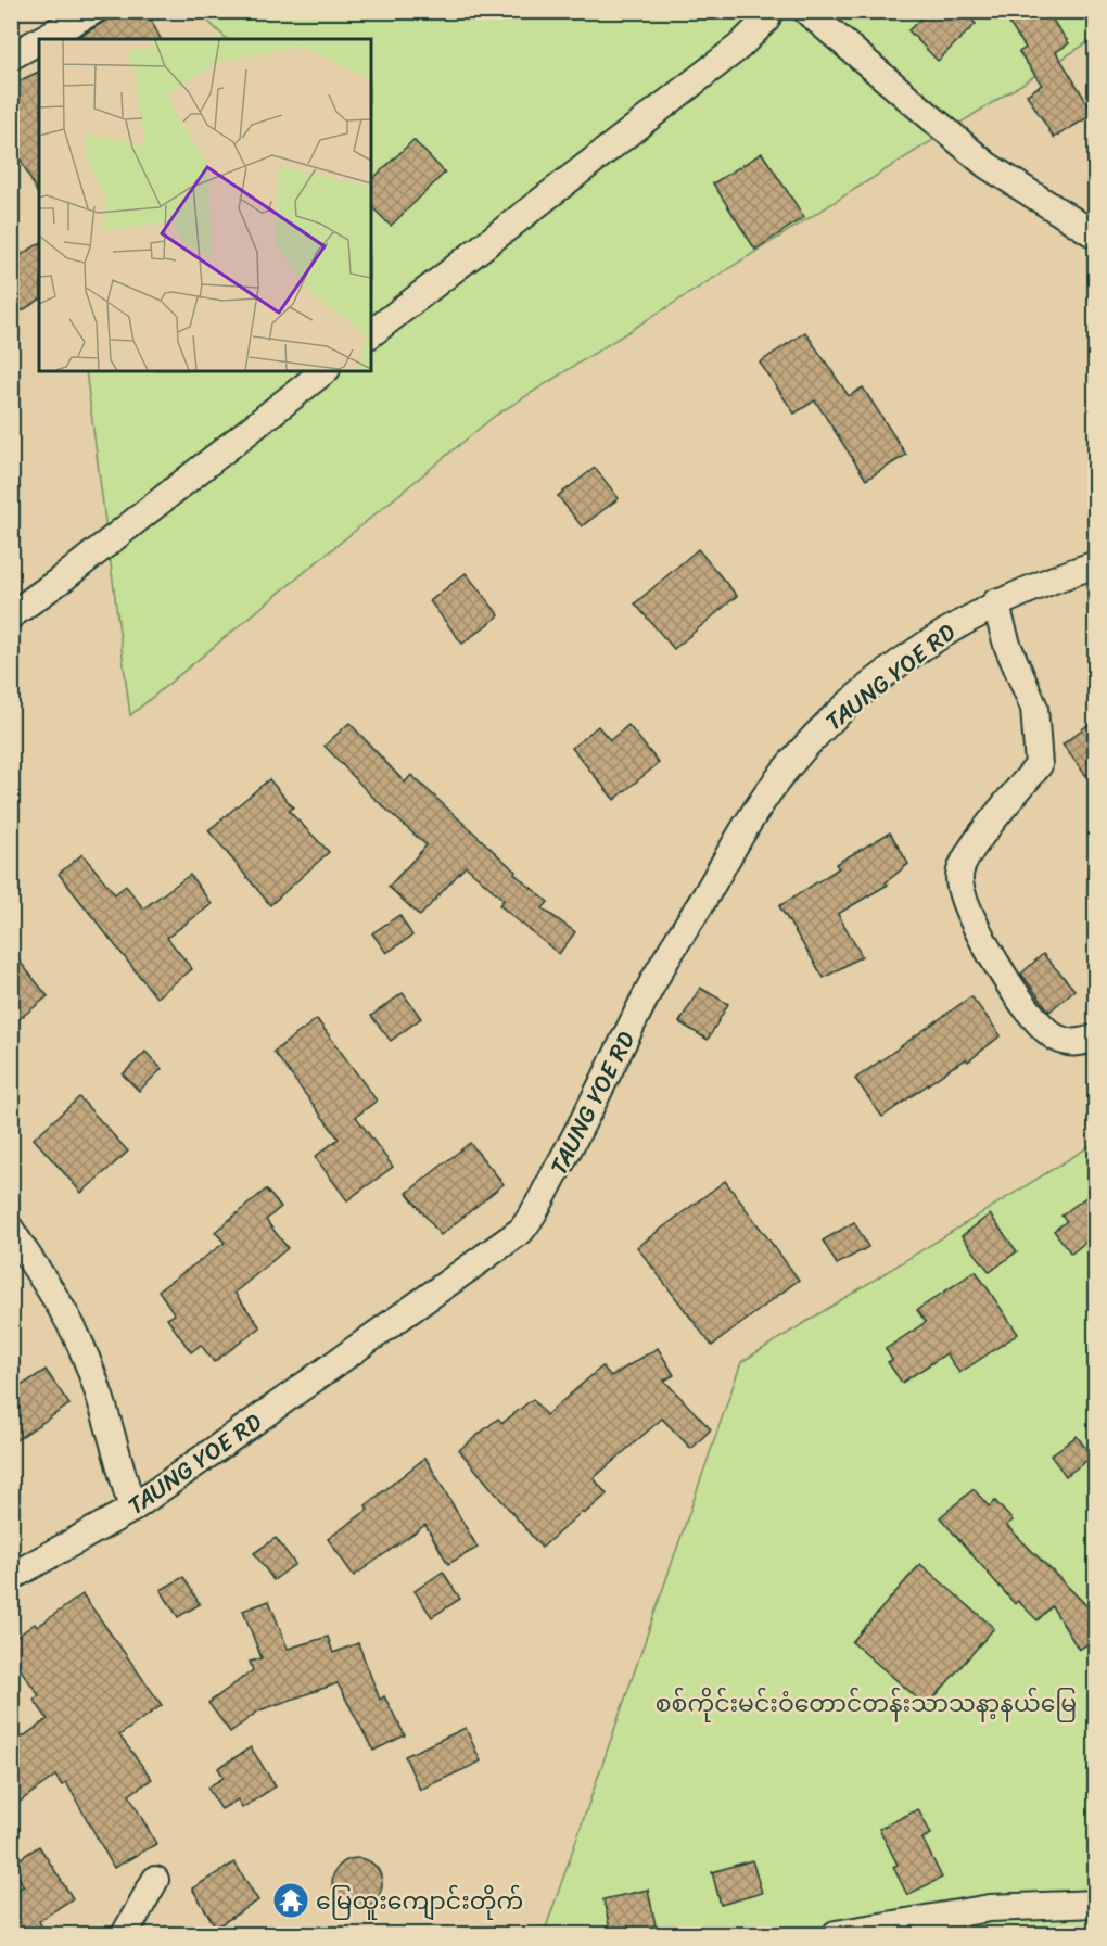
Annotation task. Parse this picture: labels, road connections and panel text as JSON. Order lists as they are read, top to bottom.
{
  "streets": {
    "street": ["TAUNG YOE RD"]
  },
  "parks": ["စစ်ကိုင်းမင်းဝံတောင်တန်းသာသနာ့နယ်မြေ"],
  "places": {
    "temple": ["မြေထူးကျောင်းတိုက်"]
  }
}
